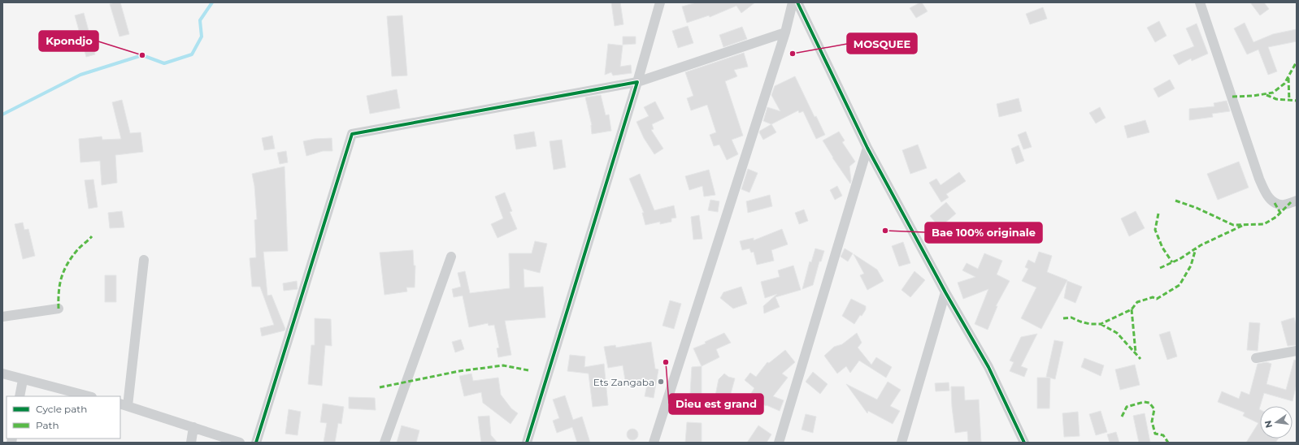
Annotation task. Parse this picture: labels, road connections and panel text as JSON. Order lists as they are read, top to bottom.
{
  "places": [
    "MOSQUEE",
    "Kpondjo",
    "Bae 100% originale",
    "Dieu est grand",
    "Ets Zangaba"
  ],
  "legend": ["Cycle path", "Path"],
  "north": "left"
}
